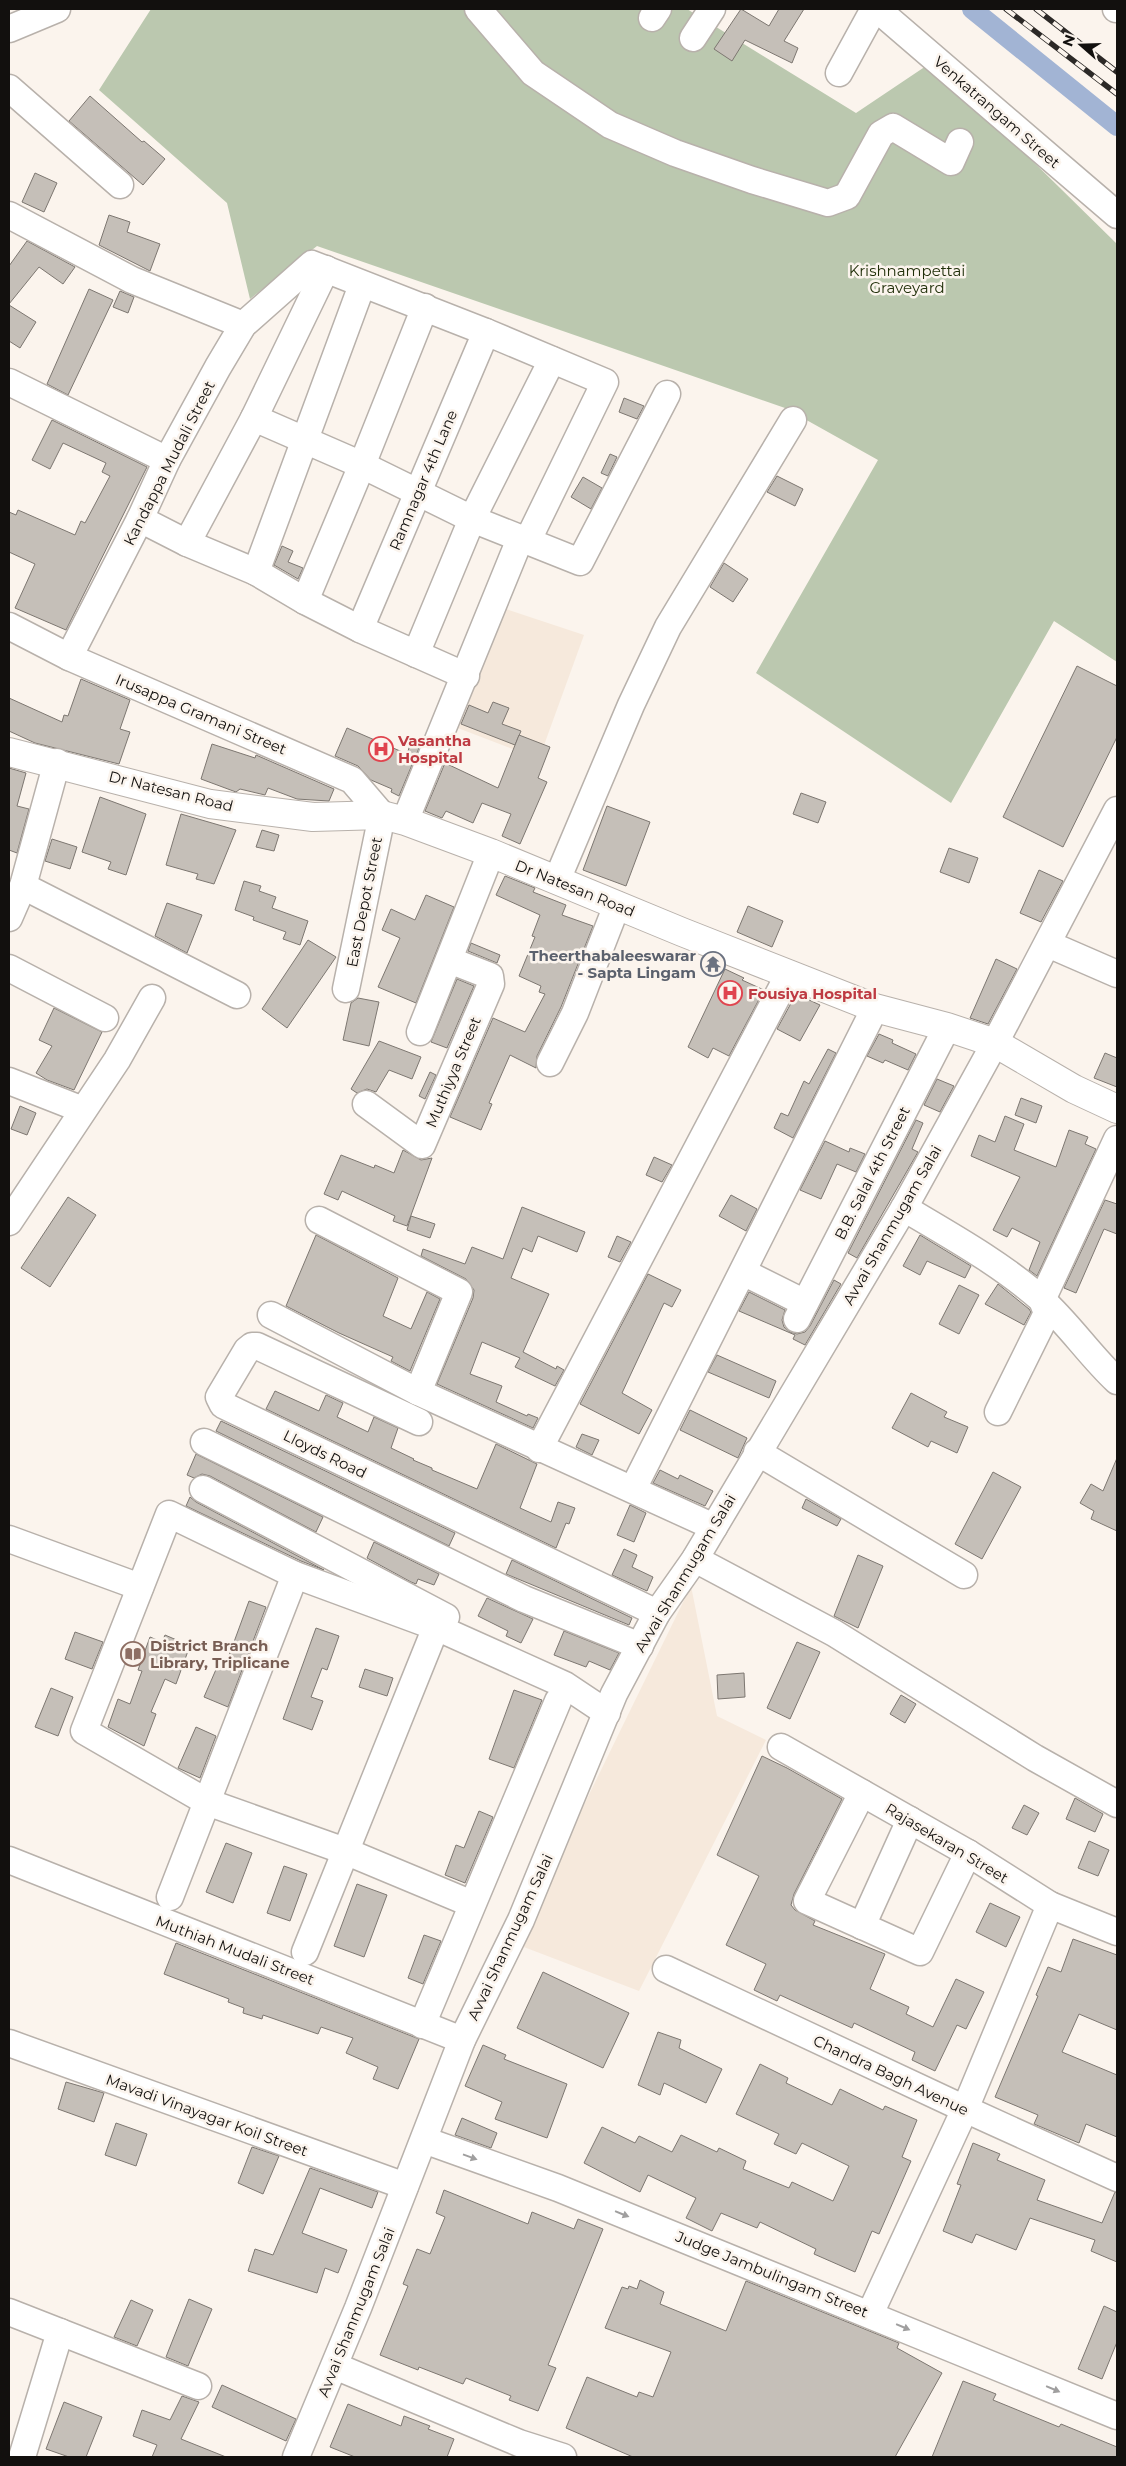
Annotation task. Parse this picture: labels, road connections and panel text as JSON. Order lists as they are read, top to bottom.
{
  "streets": {
    "main road": ["Dr Natesan Road"],
    "street": [
      "Venkatrangam Street",
      "Kandappa Mudali Street",
      "Ramnagar 4th Lane",
      "Irusappa Gramani Street",
      "East Depot Street",
      "Muthiyya Street",
      "B.B. Salal 4th Street",
      "Avvai Shanmugam Salai",
      "Lloyds Road",
      "Rajasekaran Street",
      "Muthiah Mudali Street",
      "Chandra Bagh Avenue",
      "Mavadi Vinayagar Koil Street",
      "Judge Jambulingam Street"
    ]
  },
  "crossings": [
    ["Kandappa Mudali Street", "Irusappa Gramani Street"],
    ["Irusappa Gramani Street", "Dr Natesan Road"],
    ["Irusappa Gramani Street", "East Depot Street"],
    ["Dr Natesan Road", "East Depot Street"],
    ["Dr Natesan Road", "B.B. Salal 4th Street"],
    ["Dr Natesan Road", "Avvai Shanmugam Salai"],
    ["Avvai Shanmugam Salai", "Lloyds Road"],
    ["Avvai Shanmugam Salai", "Muthiah Mudali Street"],
    ["Avvai Shanmugam Salai", "Mavadi Vinayagar Koil Street"],
    ["Avvai Shanmugam Salai", "Judge Jambulingam Street"]
  ],
  "one_way": ["Judge Jambulingam Street"],
  "parks": ["Krishnampettai Graveyard"],
  "places": {
    "hospital": ["Vasantha Hospital", "Fousiya Hospital"],
    "temple": ["Theerthabaleeswarar - Sapta Lingam"],
    "library": ["District Branch Library, Triplicane"]
  },
  "north": "left"
}
